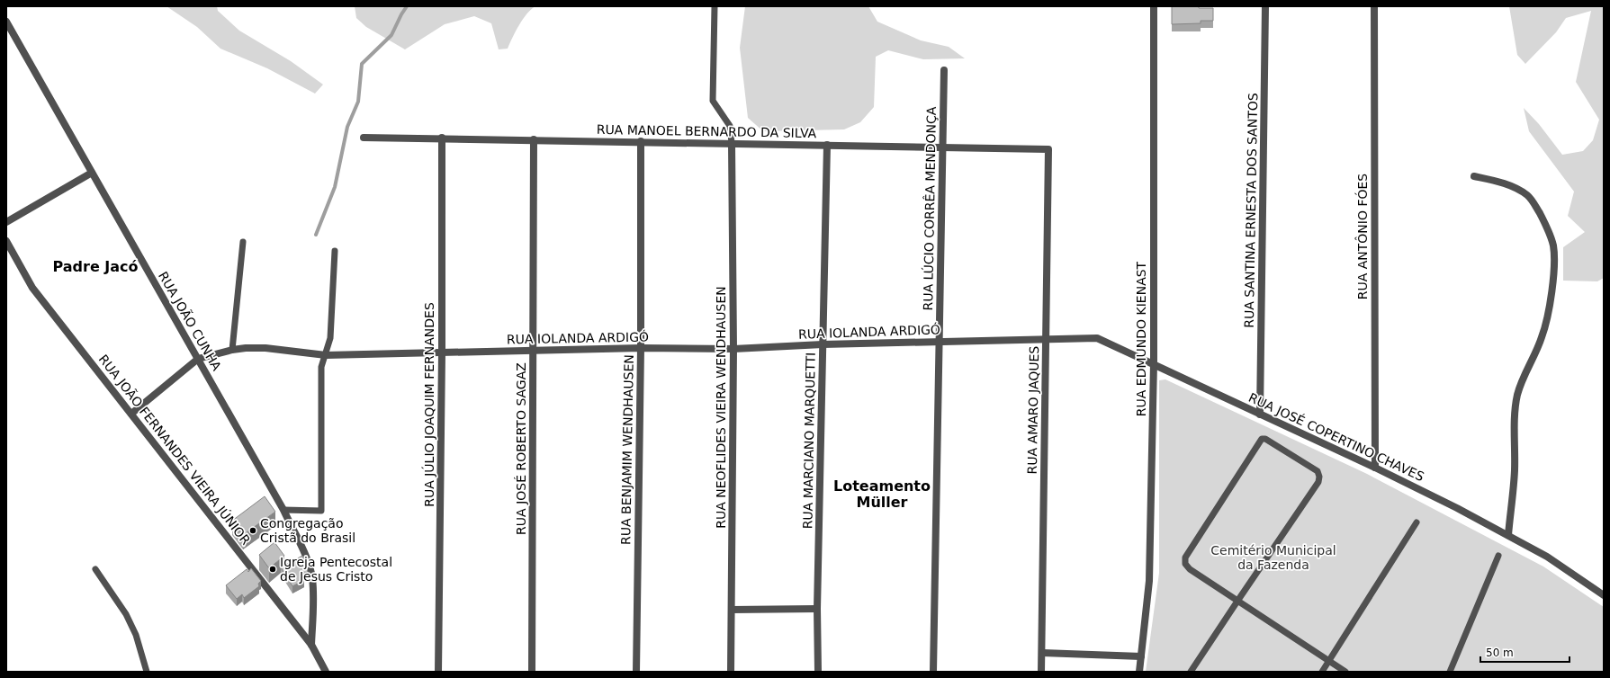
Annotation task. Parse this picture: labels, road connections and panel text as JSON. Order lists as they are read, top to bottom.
{
  "streets": {
    "street": [
      "RUA MANOEL BERNARDO DA SILVA",
      "RUA LÚCIO CORRÊA MENDONÇA",
      "RUA SANTINA ERNESTA DOS SANTOS",
      "RUA ANTÔNIO FÓES",
      "RUA JOÃO CUNHA",
      "RUA IOLANDA ARDIGÓ",
      "RUA EDMUNDO KIENAST",
      "RUA JÚLIO JOAQUIM FERNANDES",
      "RUA NEOFLIDES VIEIRA WENDHAUSEN",
      "RUA AMARO JAQUES",
      "RUA JOSÉ COPERTINO CHAVES",
      "RUA MARCIANO MARQUETTI",
      "RUA JOSÉ ROBERTO SAGAZ",
      "RUA JOÃO FERNANDES VIEIRA JÚNIOR",
      "RUA BENJAMIM WENDHAUSEN"
    ]
  },
  "crossings": [
    ["RUA MANOEL BERNARDO DA SILVA", "RUA LÚCIO CORRÊA MENDONÇA"],
    ["RUA MANOEL BERNARDO DA SILVA", "RUA JÚLIO JOAQUIM FERNANDES"],
    ["RUA MANOEL BERNARDO DA SILVA", "RUA NEOFLIDES VIEIRA WENDHAUSEN"],
    ["RUA MANOEL BERNARDO DA SILVA", "RUA AMARO JAQUES"],
    ["RUA MANOEL BERNARDO DA SILVA", "RUA MARCIANO MARQUETTI"],
    ["RUA MANOEL BERNARDO DA SILVA", "RUA JOSÉ ROBERTO SAGAZ"],
    ["RUA MANOEL BERNARDO DA SILVA", "RUA BENJAMIM WENDHAUSEN"],
    ["RUA LÚCIO CORRÊA MENDONÇA", "RUA IOLANDA ARDIGÓ"],
    ["RUA SANTINA ERNESTA DOS SANTOS", "RUA JOSÉ COPERTINO CHAVES"],
    ["RUA ANTÔNIO FÓES", "RUA JOSÉ COPERTINO CHAVES"],
    ["RUA JOÃO CUNHA", "RUA IOLANDA ARDIGÓ"],
    ["RUA JOÃO CUNHA", "RUA JOÃO FERNANDES VIEIRA JÚNIOR"],
    ["RUA IOLANDA ARDIGÓ", "RUA JÚLIO JOAQUIM FERNANDES"],
    ["RUA IOLANDA ARDIGÓ", "RUA NEOFLIDES VIEIRA WENDHAUSEN"],
    ["RUA IOLANDA ARDIGÓ", "RUA AMARO JAQUES"],
    ["RUA IOLANDA ARDIGÓ", "RUA JOSÉ COPERTINO CHAVES"],
    ["RUA IOLANDA ARDIGÓ", "RUA MARCIANO MARQUETTI"],
    ["RUA IOLANDA ARDIGÓ", "RUA JOSÉ ROBERTO SAGAZ"],
    ["RUA IOLANDA ARDIGÓ", "RUA JOÃO FERNANDES VIEIRA JÚNIOR"],
    ["RUA IOLANDA ARDIGÓ", "RUA BENJAMIM WENDHAUSEN"],
    ["RUA EDMUNDO KIENAST", "RUA JOSÉ COPERTINO CHAVES"],
    ["RUA AMARO JAQUES", "RUA JOSÉ COPERTINO CHAVES"]
  ],
  "districts": ["Padre Jacó", "Loteamento Müller"],
  "parks": ["Cemitério Municipal da Fazenda"],
  "places": ["Congregação Cristã do Brasil", "Igreja Pentecostal de Jesus Cristo"],
  "scale_bar": "50 m"
}
